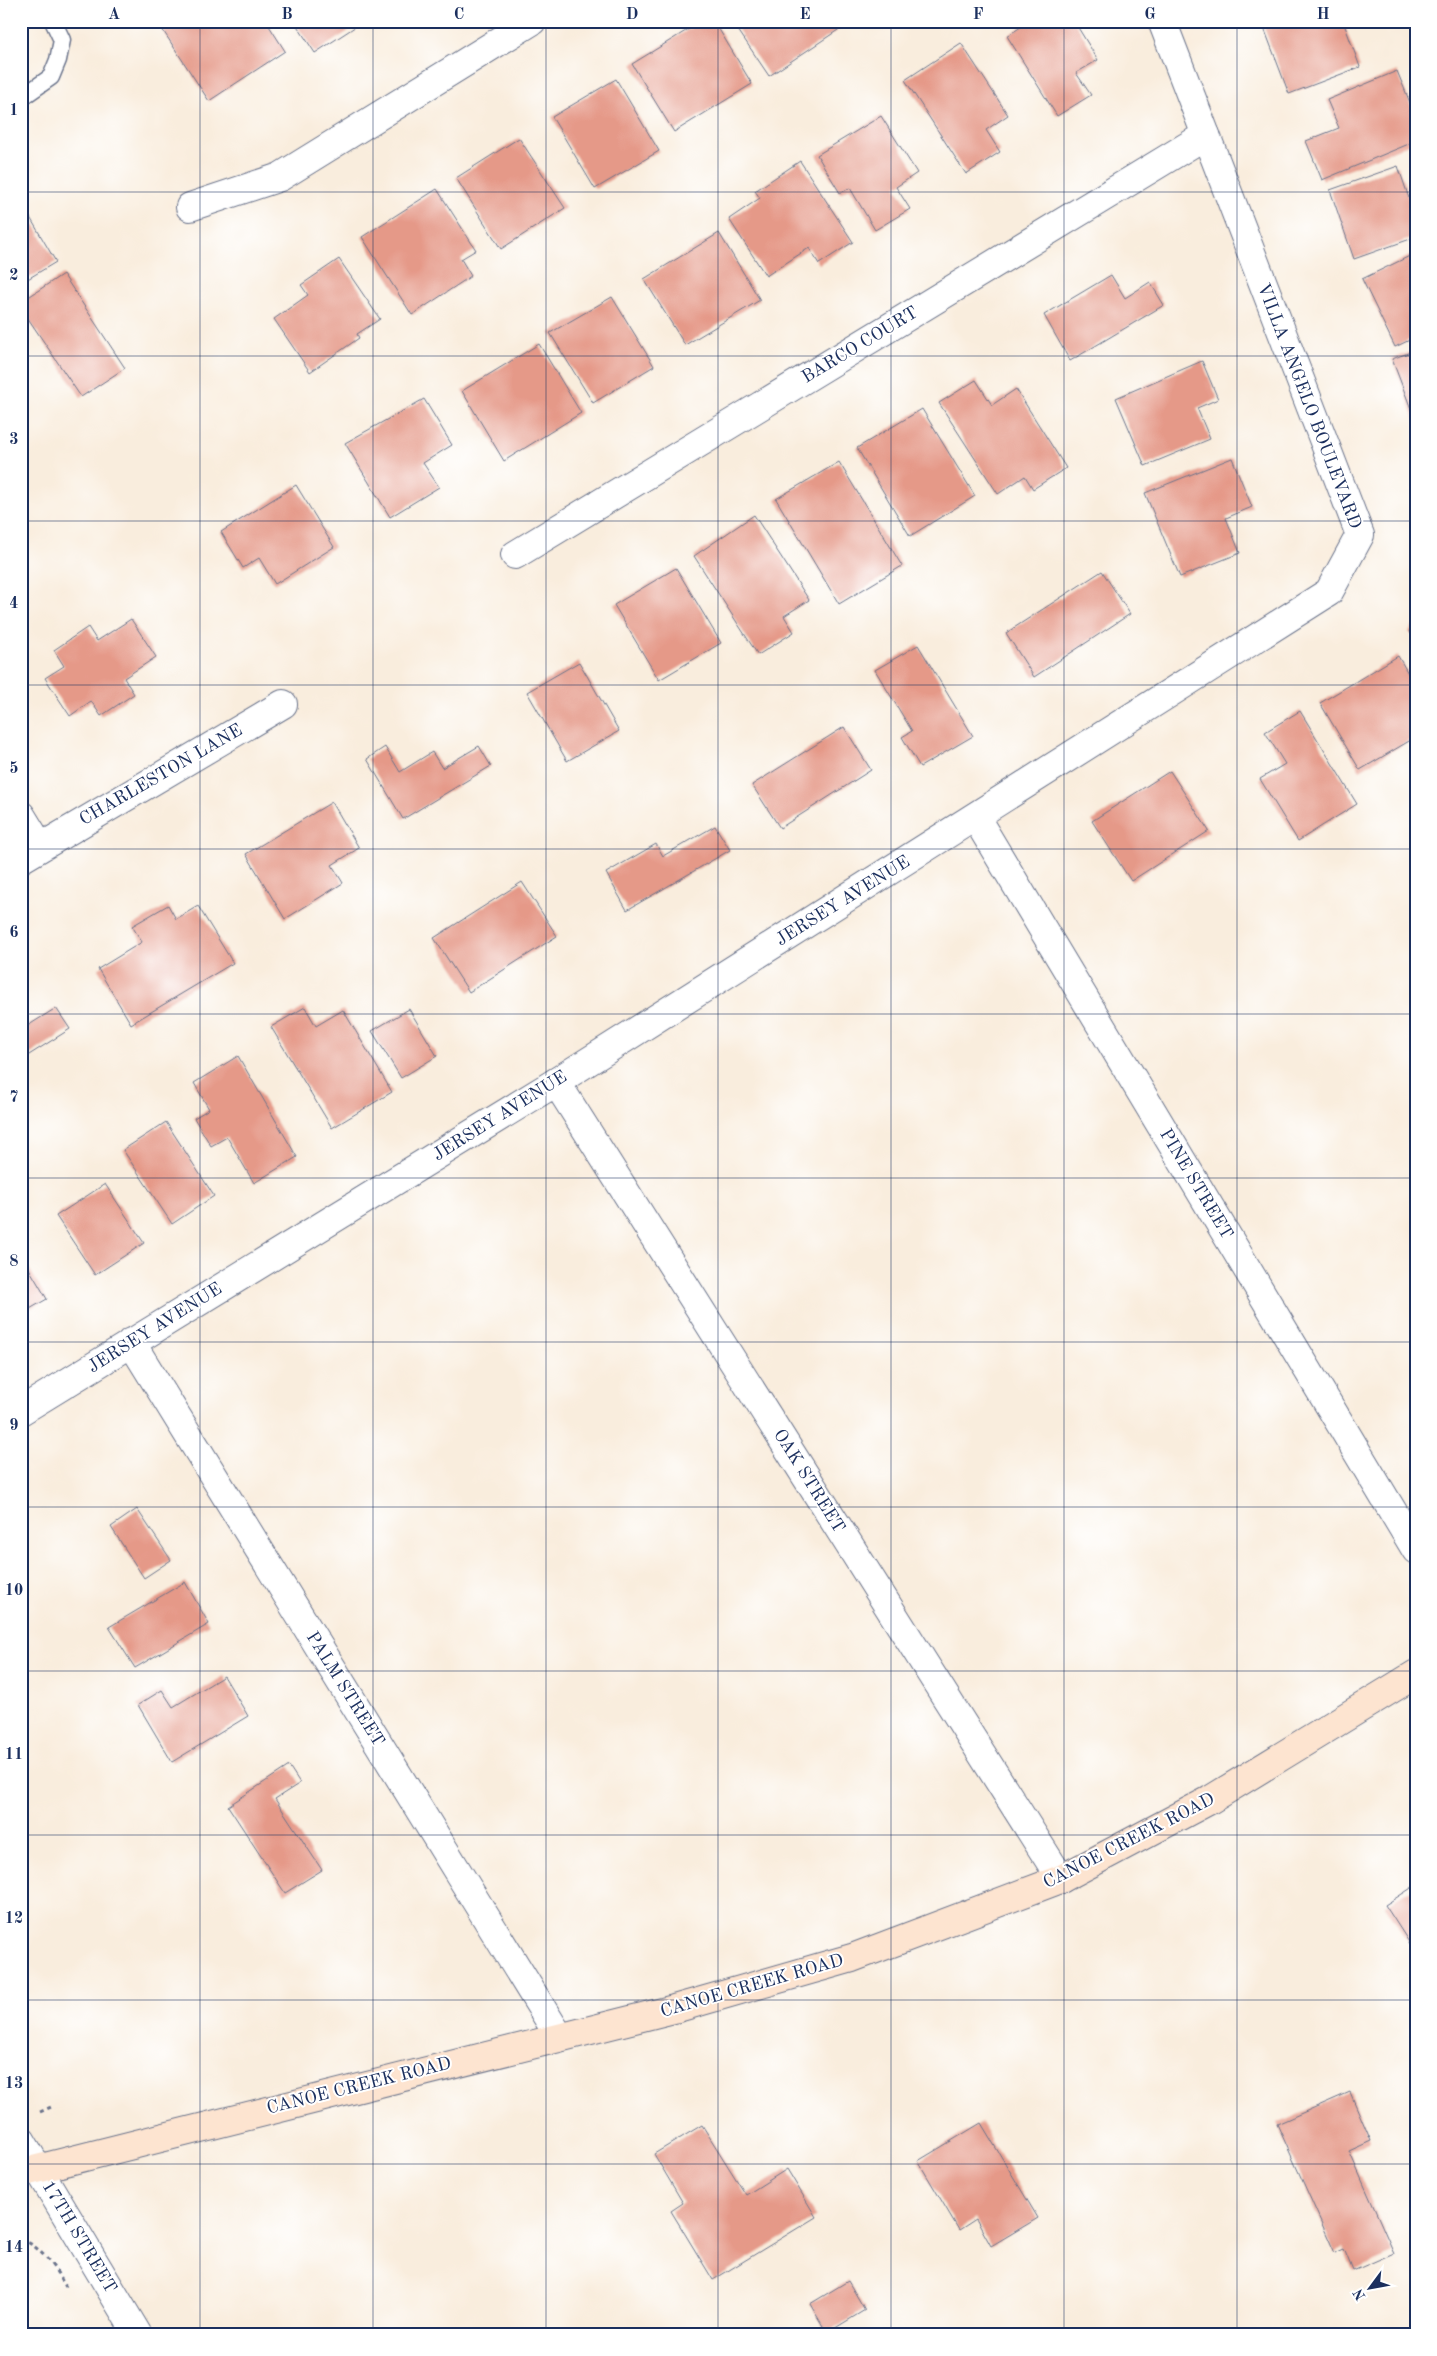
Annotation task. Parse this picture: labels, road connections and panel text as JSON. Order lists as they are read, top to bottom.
{
  "streets": {
    "main road": ["CANOE CREEK ROAD"],
    "street": [
      "BARCO COURT",
      "VILLA ANGELO BOULEVARD",
      "CHARLESTON LANE",
      "JERSEY AVENUE",
      "PINE STREET",
      "OAK STREET",
      "PALM STREET",
      "17TH STREET"
    ]
  },
  "crossings": [
    ["BARCO COURT", "VILLA ANGELO BOULEVARD"],
    ["VILLA ANGELO BOULEVARD", "JERSEY AVENUE"],
    ["VILLA ANGELO BOULEVARD", "PINE STREET"],
    ["JERSEY AVENUE", "PINE STREET"],
    ["JERSEY AVENUE", "OAK STREET"],
    ["JERSEY AVENUE", "PALM STREET"],
    ["OAK STREET", "CANOE CREEK ROAD"],
    ["PALM STREET", "CANOE CREEK ROAD"],
    ["CANOE CREEK ROAD", "17TH STREET"]
  ],
  "north": "bottom left",
  "grid": {
    "columns": [
      "A",
      "B",
      "C",
      "D",
      "E",
      "F",
      "G",
      "H"
    ],
    "rows": [
      "1",
      "2",
      "3",
      "4",
      "5",
      "6",
      "7",
      "8",
      "9",
      "10",
      "11",
      "12",
      "13",
      "14"
    ]
  }
}
